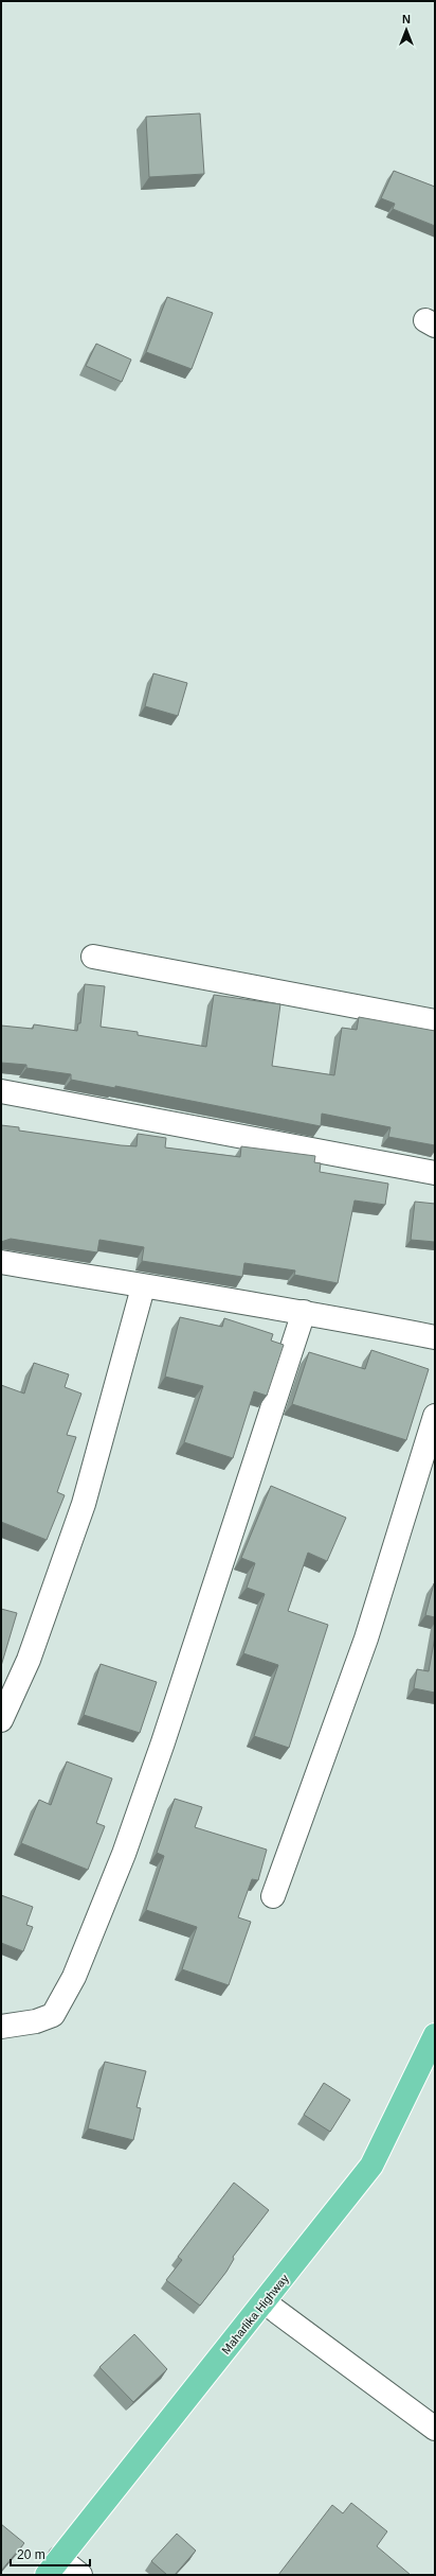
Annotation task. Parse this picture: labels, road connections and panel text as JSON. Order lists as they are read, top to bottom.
{
  "streets": {
    "highway": ["Maharlika Highway"]
  },
  "scale_bar": "20 m",
  "north": "top"
}
